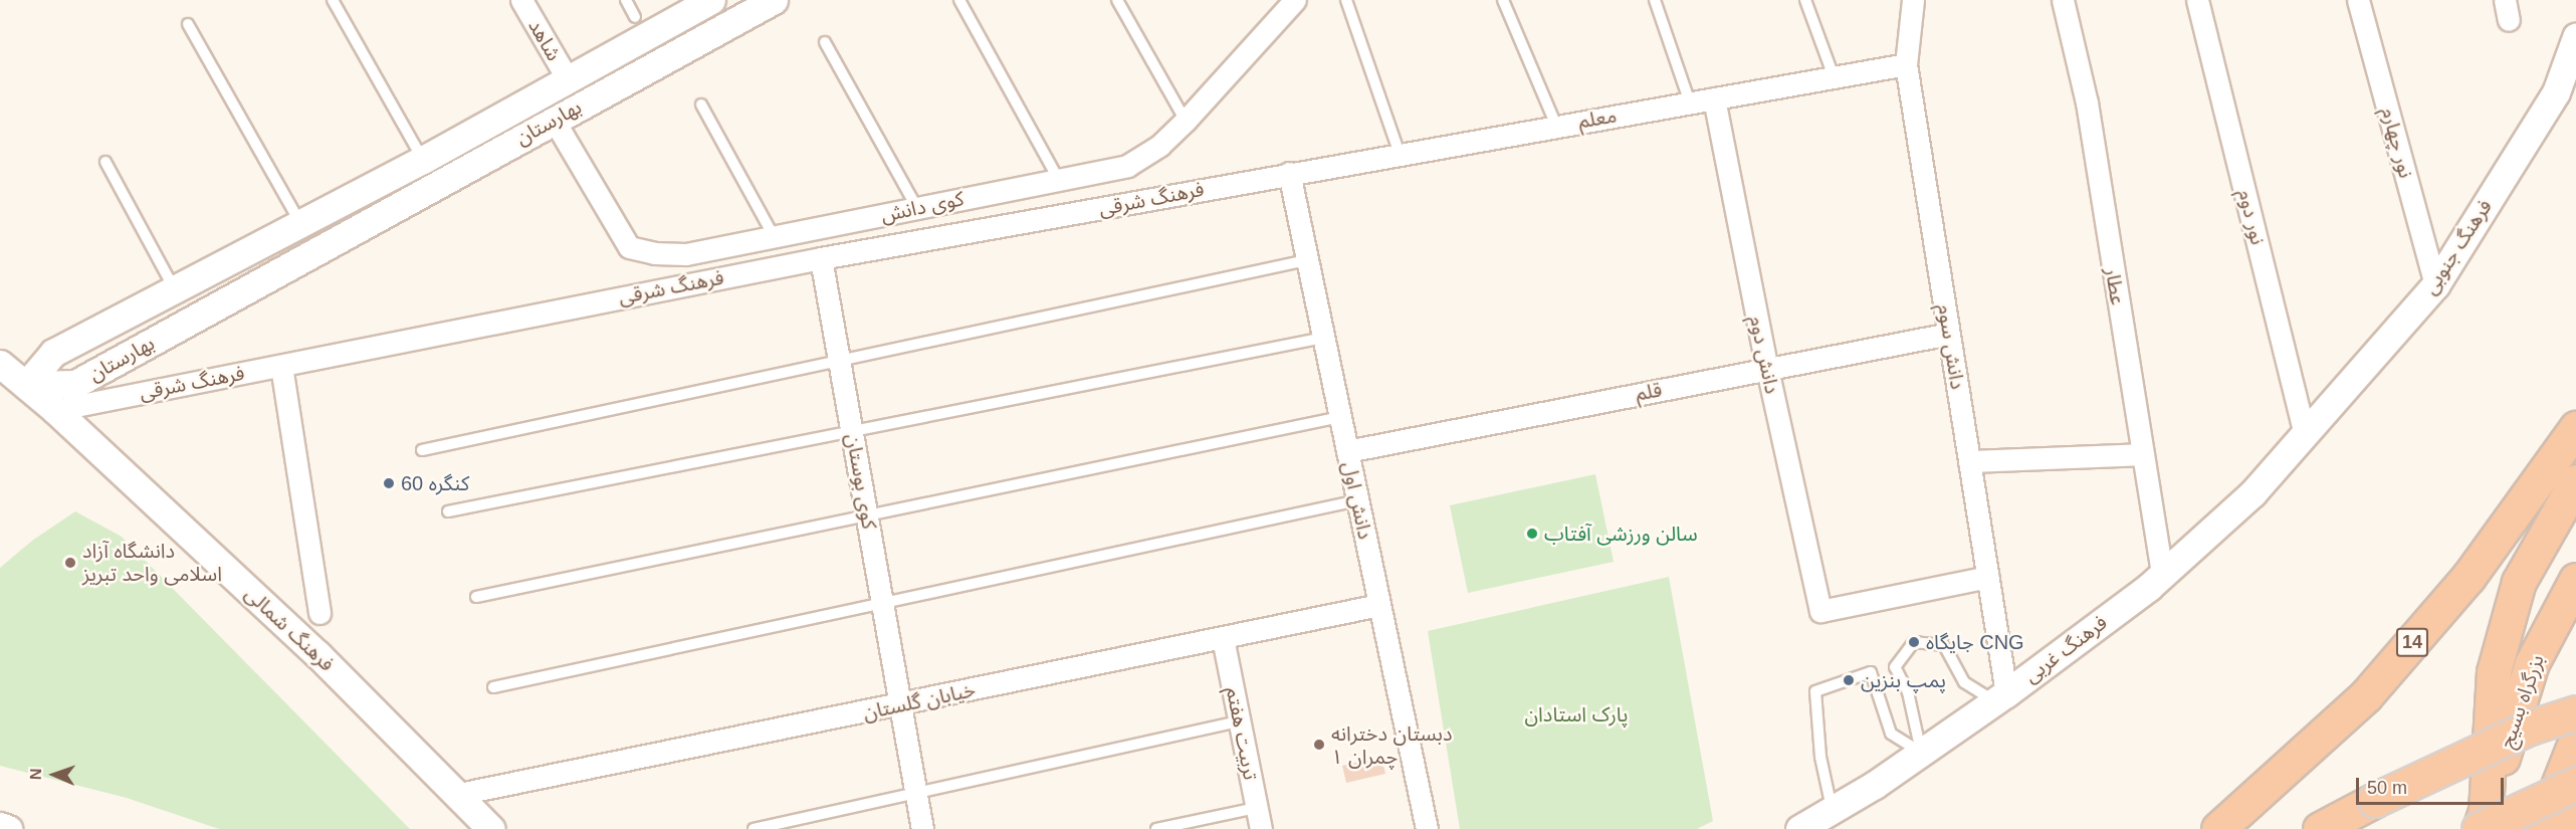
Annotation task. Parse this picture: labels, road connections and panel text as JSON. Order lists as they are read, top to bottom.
{
  "streets": {
    "highway": ["14", "بزرگراه بسیج"],
    "street": [
      "شاهد",
      "معلم",
      "بهارستان",
      "نور چهارم",
      "فرهنگ شرقی",
      "کوی دانش",
      "نور دوم",
      "فرهنگ جنوبی",
      "عطار",
      "دانش سوم",
      "دانش دوم",
      "قلم",
      "کوی بوستان",
      "دانش اول",
      "فرهنگ شمالی",
      "فرهنگ غربی",
      "خیابان گلستان",
      "تربیت هفتم"
    ]
  },
  "crossings": [
    ["شاهد", "بهارستان"],
    ["معلم", "فرهنگ شرقی"],
    ["معلم", "دانش سوم"],
    ["معلم", "دانش دوم"],
    ["معلم", "دانش اول"],
    ["بهارستان", "کوی دانش"],
    ["بهارستان", "فرهنگ شمالی"],
    ["نور چهارم", "فرهنگ جنوبی"],
    ["فرهنگ شرقی", "کوی بوستان"],
    ["فرهنگ شرقی", "دانش اول"],
    ["فرهنگ شرقی", "فرهنگ شمالی"],
    ["نور دوم", "فرهنگ جنوبی"],
    ["نور دوم", "فرهنگ غربی"],
    ["فرهنگ جنوبی", "فرهنگ غربی"],
    ["عطار", "فرهنگ غربی"],
    ["دانش سوم", "دانش دوم"],
    ["دانش سوم", "قلم"],
    ["دانش سوم", "فرهنگ غربی"],
    ["دانش دوم", "قلم"],
    ["قلم", "دانش اول"],
    ["کوی بوستان", "خیابان گلستان"],
    ["دانش اول", "خیابان گلستان"],
    ["فرهنگ شمالی", "خیابان گلستان"],
    ["خیابان گلستان", "تربیت هفتم"]
  ],
  "parks": ["پارک استادان"],
  "places": [
    "کنگره 60",
    "سالن ورزشی آفتاب",
    "دانشگاه آزاد اسلامی واحد تبریز",
    "جایگاه CNG",
    "پمپ بنزین",
    "دبستان دخترانه چمران ۱"
  ],
  "scale_bar": "50 m",
  "north": "left"
}
